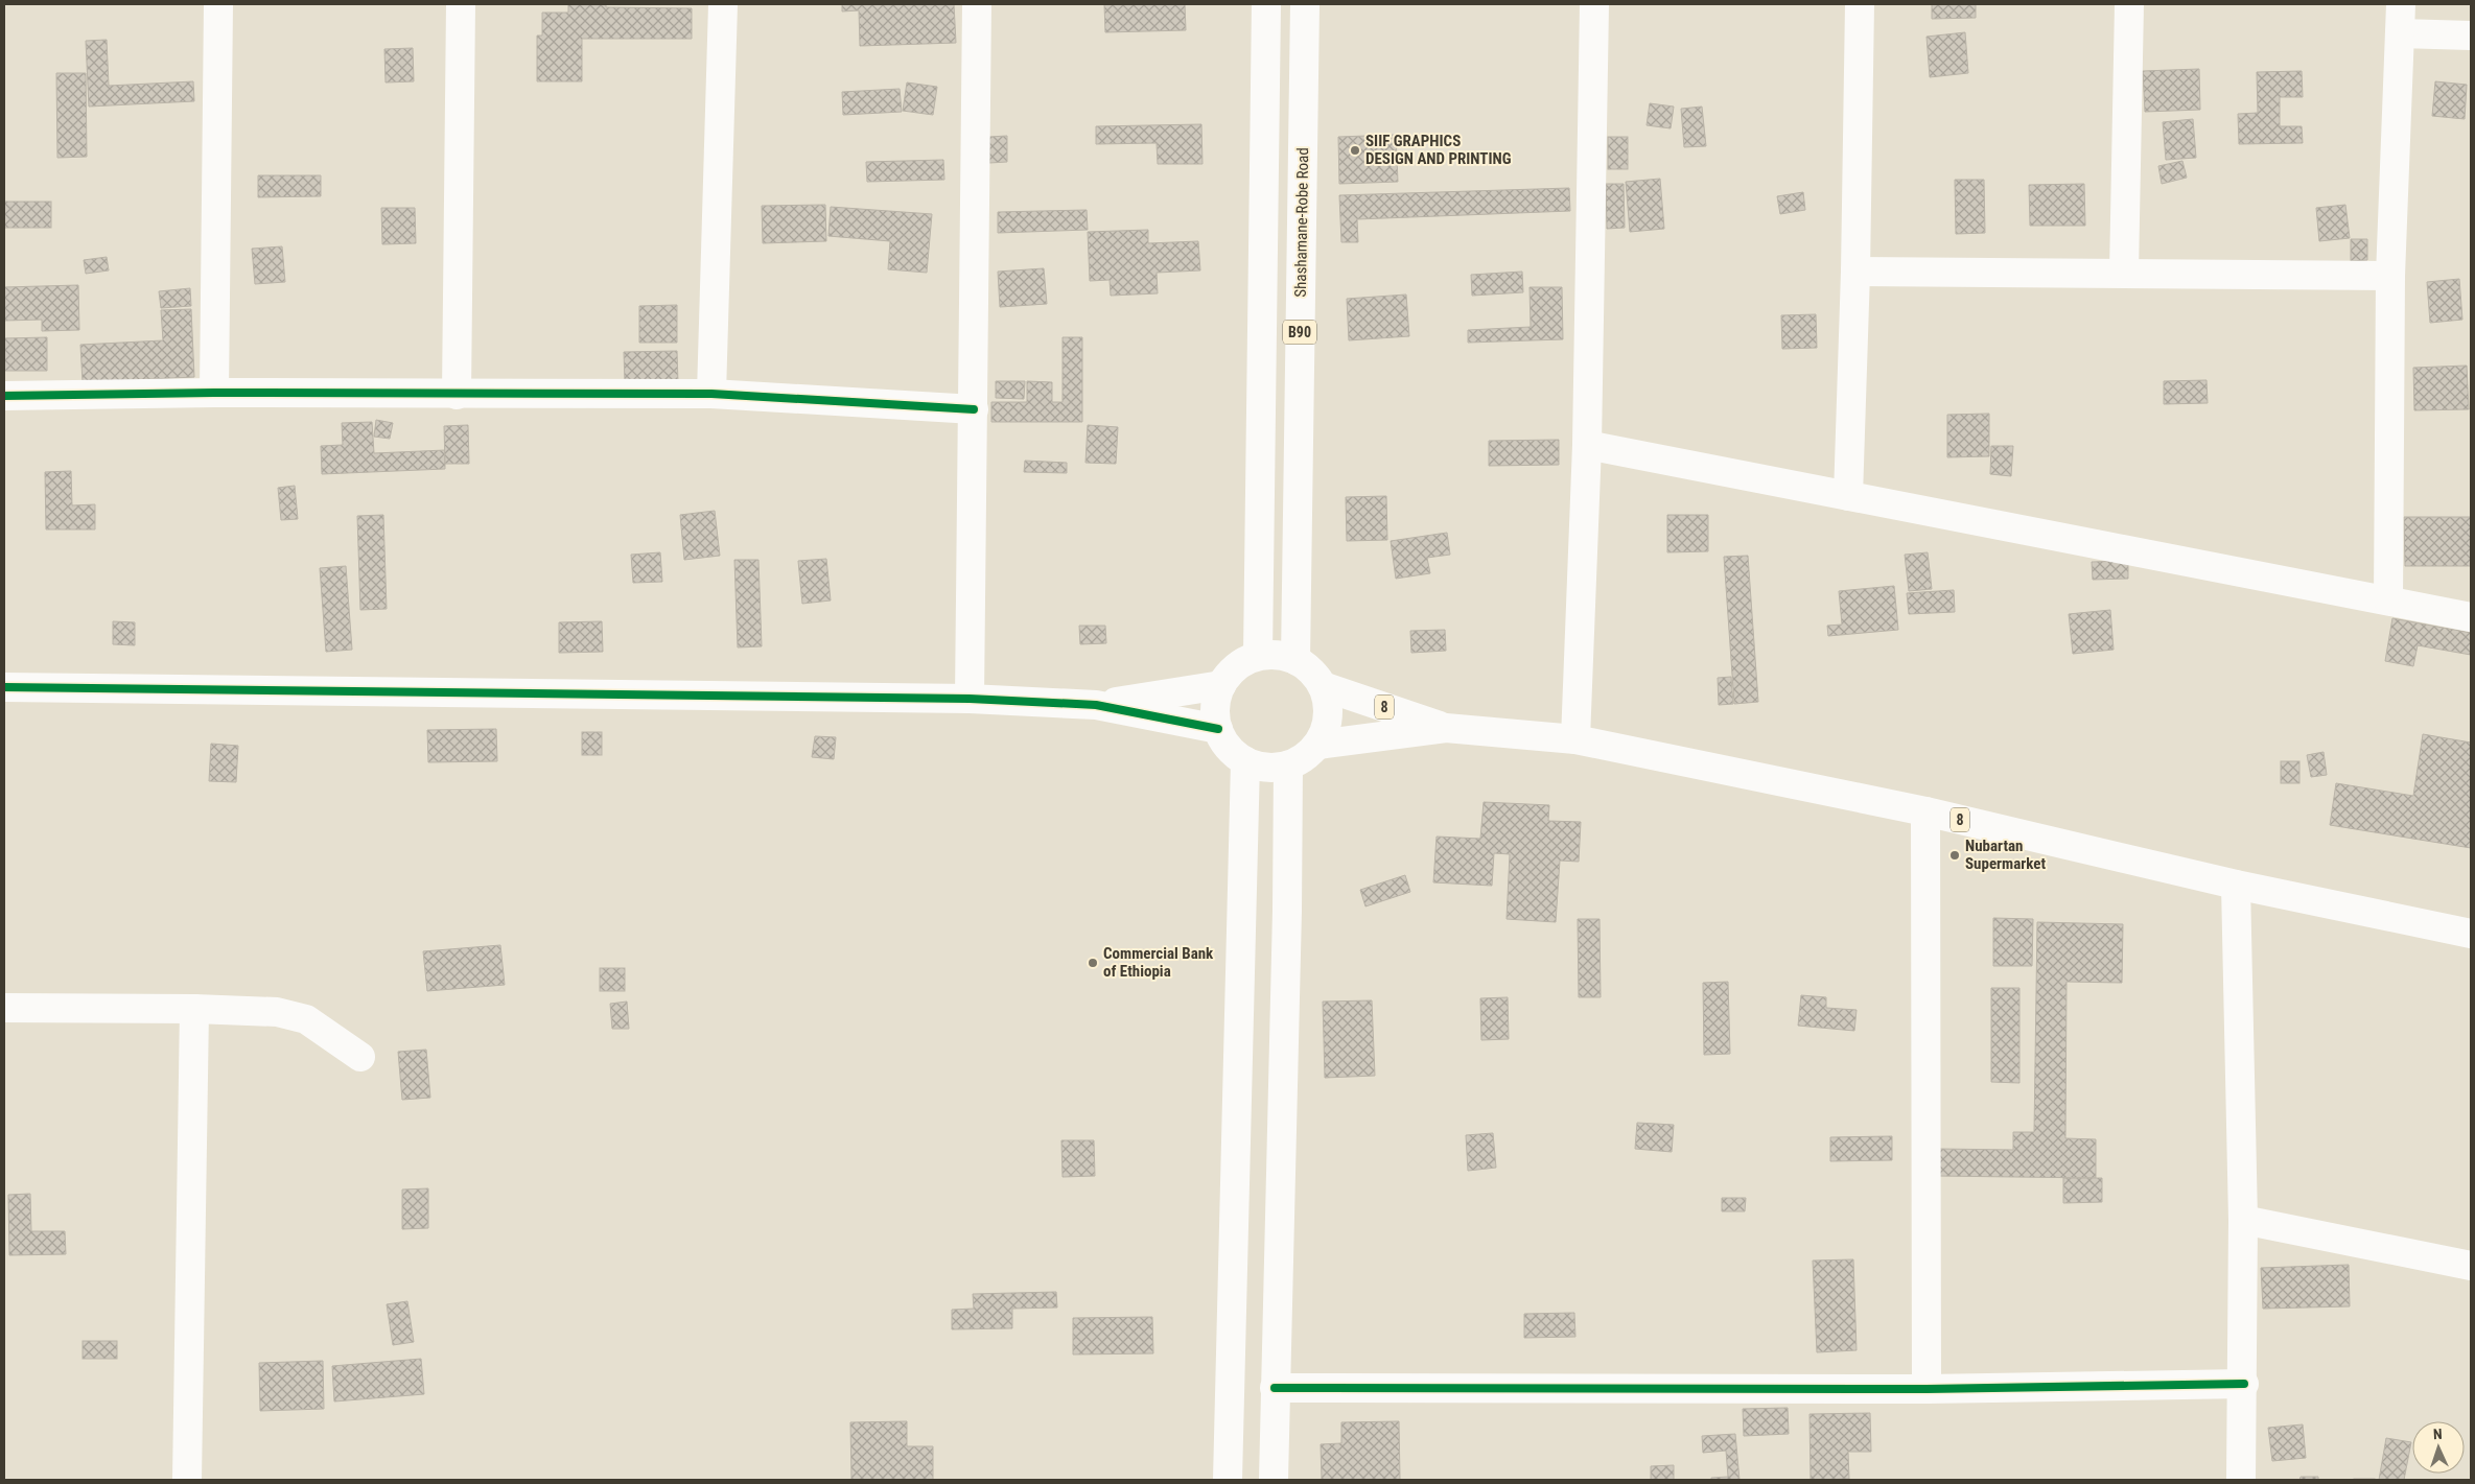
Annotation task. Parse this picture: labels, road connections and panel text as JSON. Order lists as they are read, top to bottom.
{
  "streets": {
    "street": ["Shashamane-Robe Road", "B90", "8"]
  },
  "crossings": [
    ["Shashamane-Robe Road", "B90"],
    ["Shashamane-Robe Road", "8"],
    ["B90", "8"]
  ],
  "places": ["SIIF GRAPHICS DESIGN AND PRINTING", "Nubartan Supermarket", "Commercial Bank of Ethiopia"],
  "north": "top"
}
